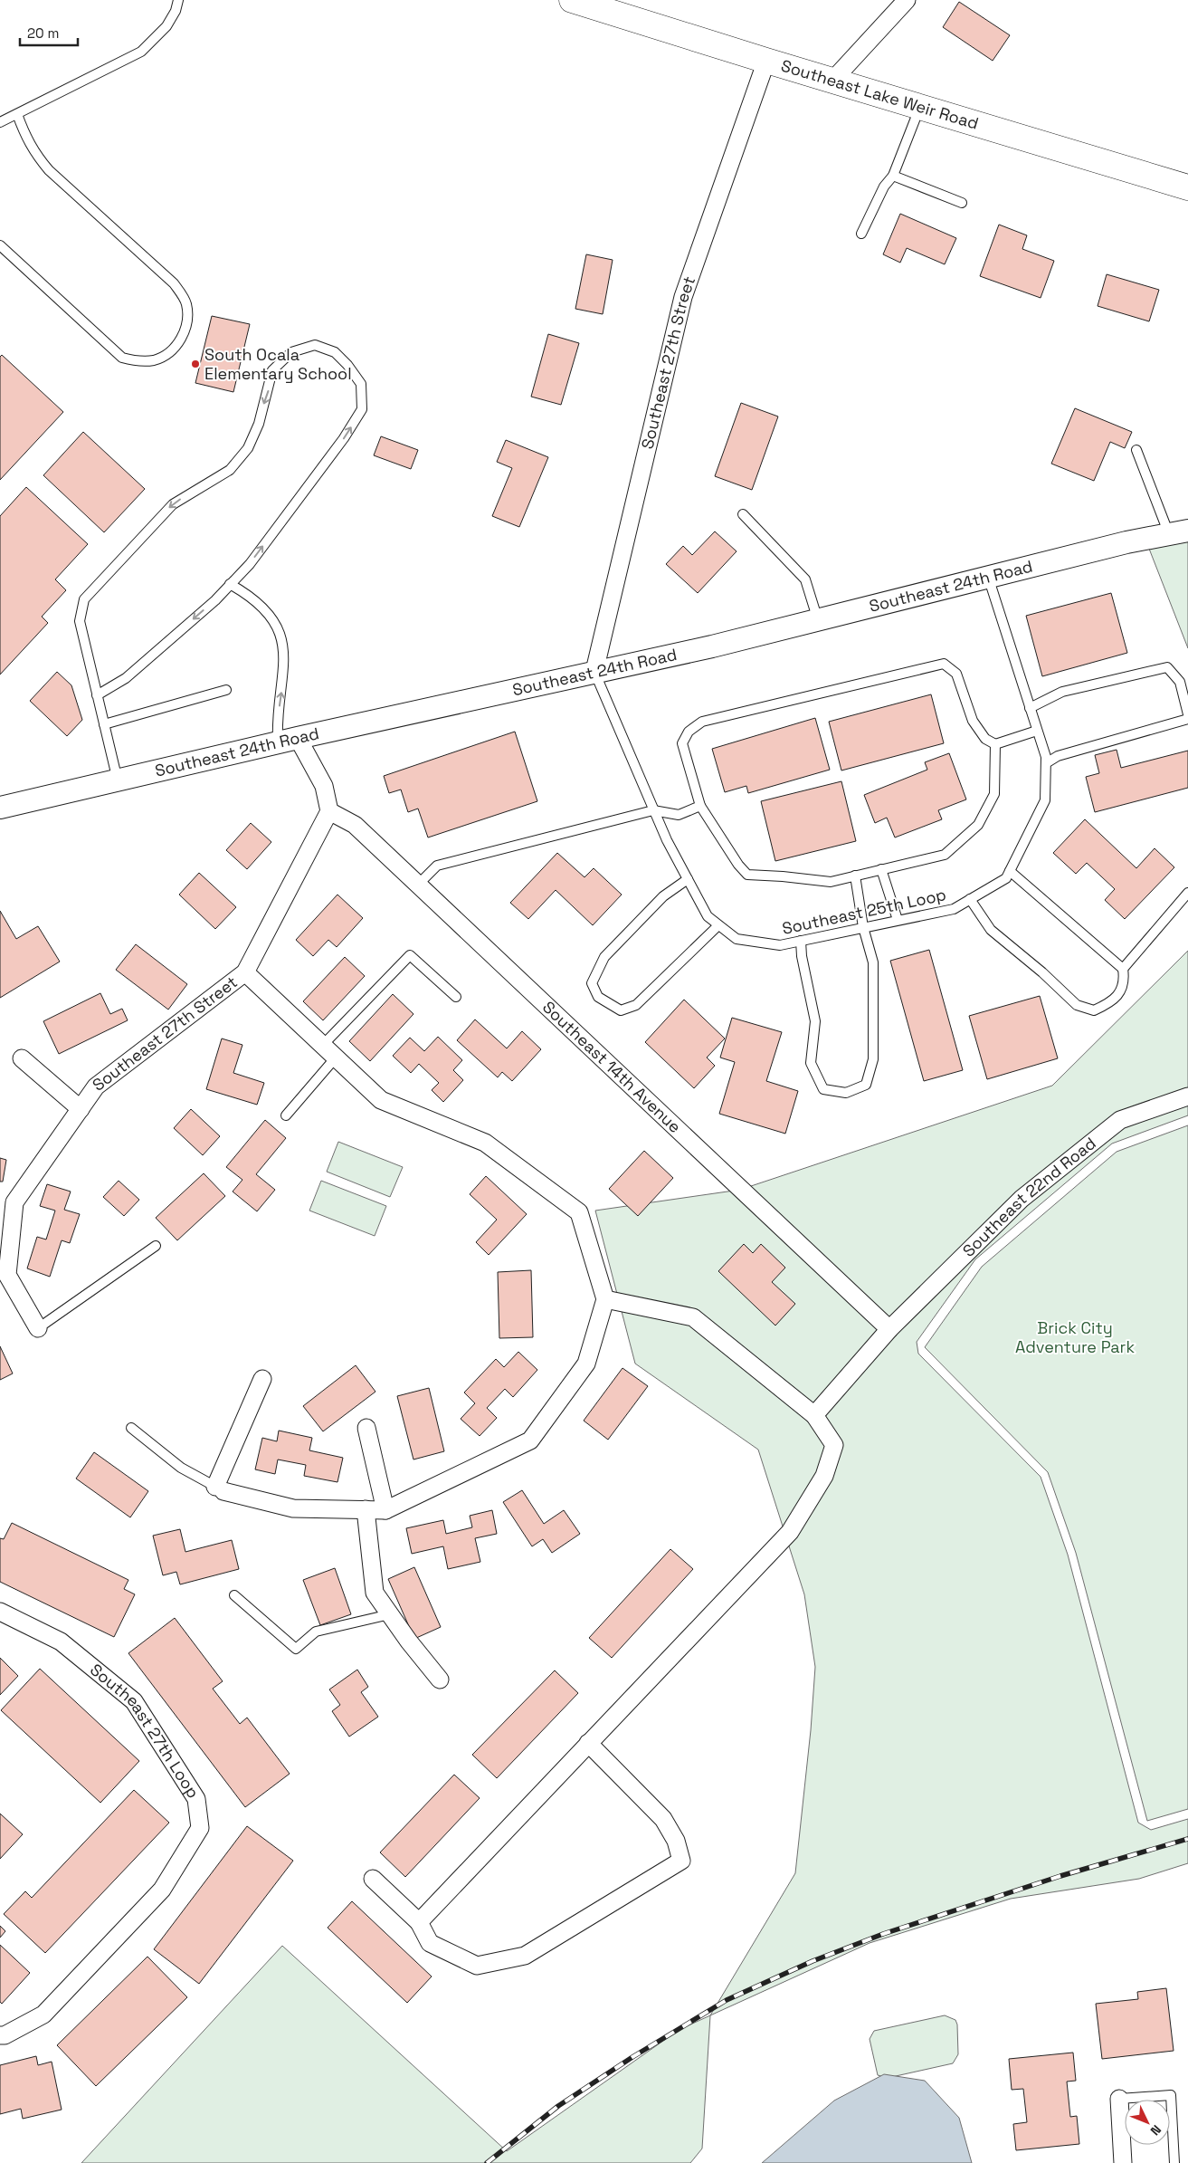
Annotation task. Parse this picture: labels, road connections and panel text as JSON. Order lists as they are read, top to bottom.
{
  "streets": {
    "main road": ["Southeast Lake Weir Road"],
    "street": [
      "Southeast 27th Street",
      "Southeast 24th Road",
      "Southeast 14th Avenue",
      "Southeast 22nd Road",
      "Southeast 27th Loop"
    ],
    "lane": ["Southeast 25th Loop"]
  },
  "crossings": [
    ["Southeast Lake Weir Road", "Southeast 27th Street"],
    ["Southeast 27th Street", "Southeast 24th Road"],
    ["Southeast 27th Street", "Southeast 25th Loop"],
    ["Southeast 27th Street", "Southeast 14th Avenue"],
    ["Southeast 24th Road", "Southeast 25th Loop"],
    ["Southeast 14th Avenue", "Southeast 22nd Road"]
  ],
  "parks": ["Brick City Adventure Park"],
  "places": ["South Ocala Elementary School"],
  "scale_bar": "20 m",
  "north": "bottom right"
}
